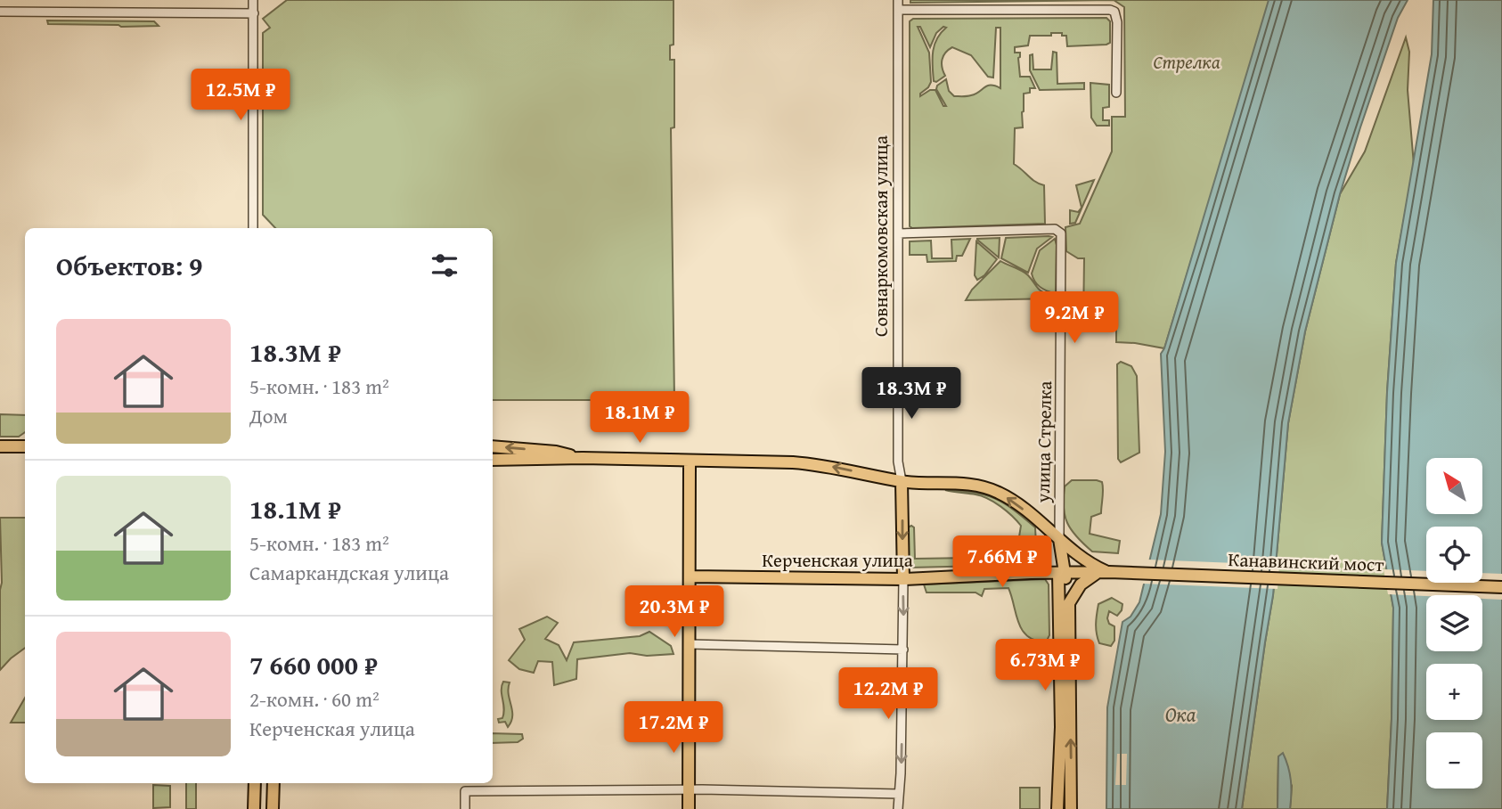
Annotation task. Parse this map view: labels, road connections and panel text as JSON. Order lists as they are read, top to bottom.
{
  "streets": {
    "main road": ["Совнаркомовская улица", "Керченская улица", "Канавинский мост"],
    "street": ["улица Стрелка"]
  },
  "crossings": [
    ["Совнаркомовская улица", "улица Стрелка"],
    ["Совнаркомовская улица", "Керченская улица"],
    ["Керченская улица", "Канавинский мост"]
  ],
  "one_way": ["Совнаркомовская улица"],
  "water": ["Ока"],
  "parks": ["Стрелка"],
  "north": "top left",
  "page": {
    "price": [
      "12.5M ₽",
      "9.2M ₽",
      "18.3M ₽",
      "18.1M ₽",
      "7.66M ₽",
      "20.3M ₽",
      "6.73M ₽",
      "12.2M ₽",
      "17.2M ₽"
    ],
    "heading": "Объектов: 9",
    "list": [
      {
        "name": "18.3M ₽",
        "note": "5-комн. · 183 m² · Дом"
      },
      {
        "name": "18.1M ₽",
        "note": "5-комн. · 183 m² · Самаркандская улица"
      },
      {
        "name": "7 660 000 ₽",
        "note": "2-комн. · 60 m² · Керченская улица"
      }
    ],
    "map_buttons": ["+", "−"]
  }
}
